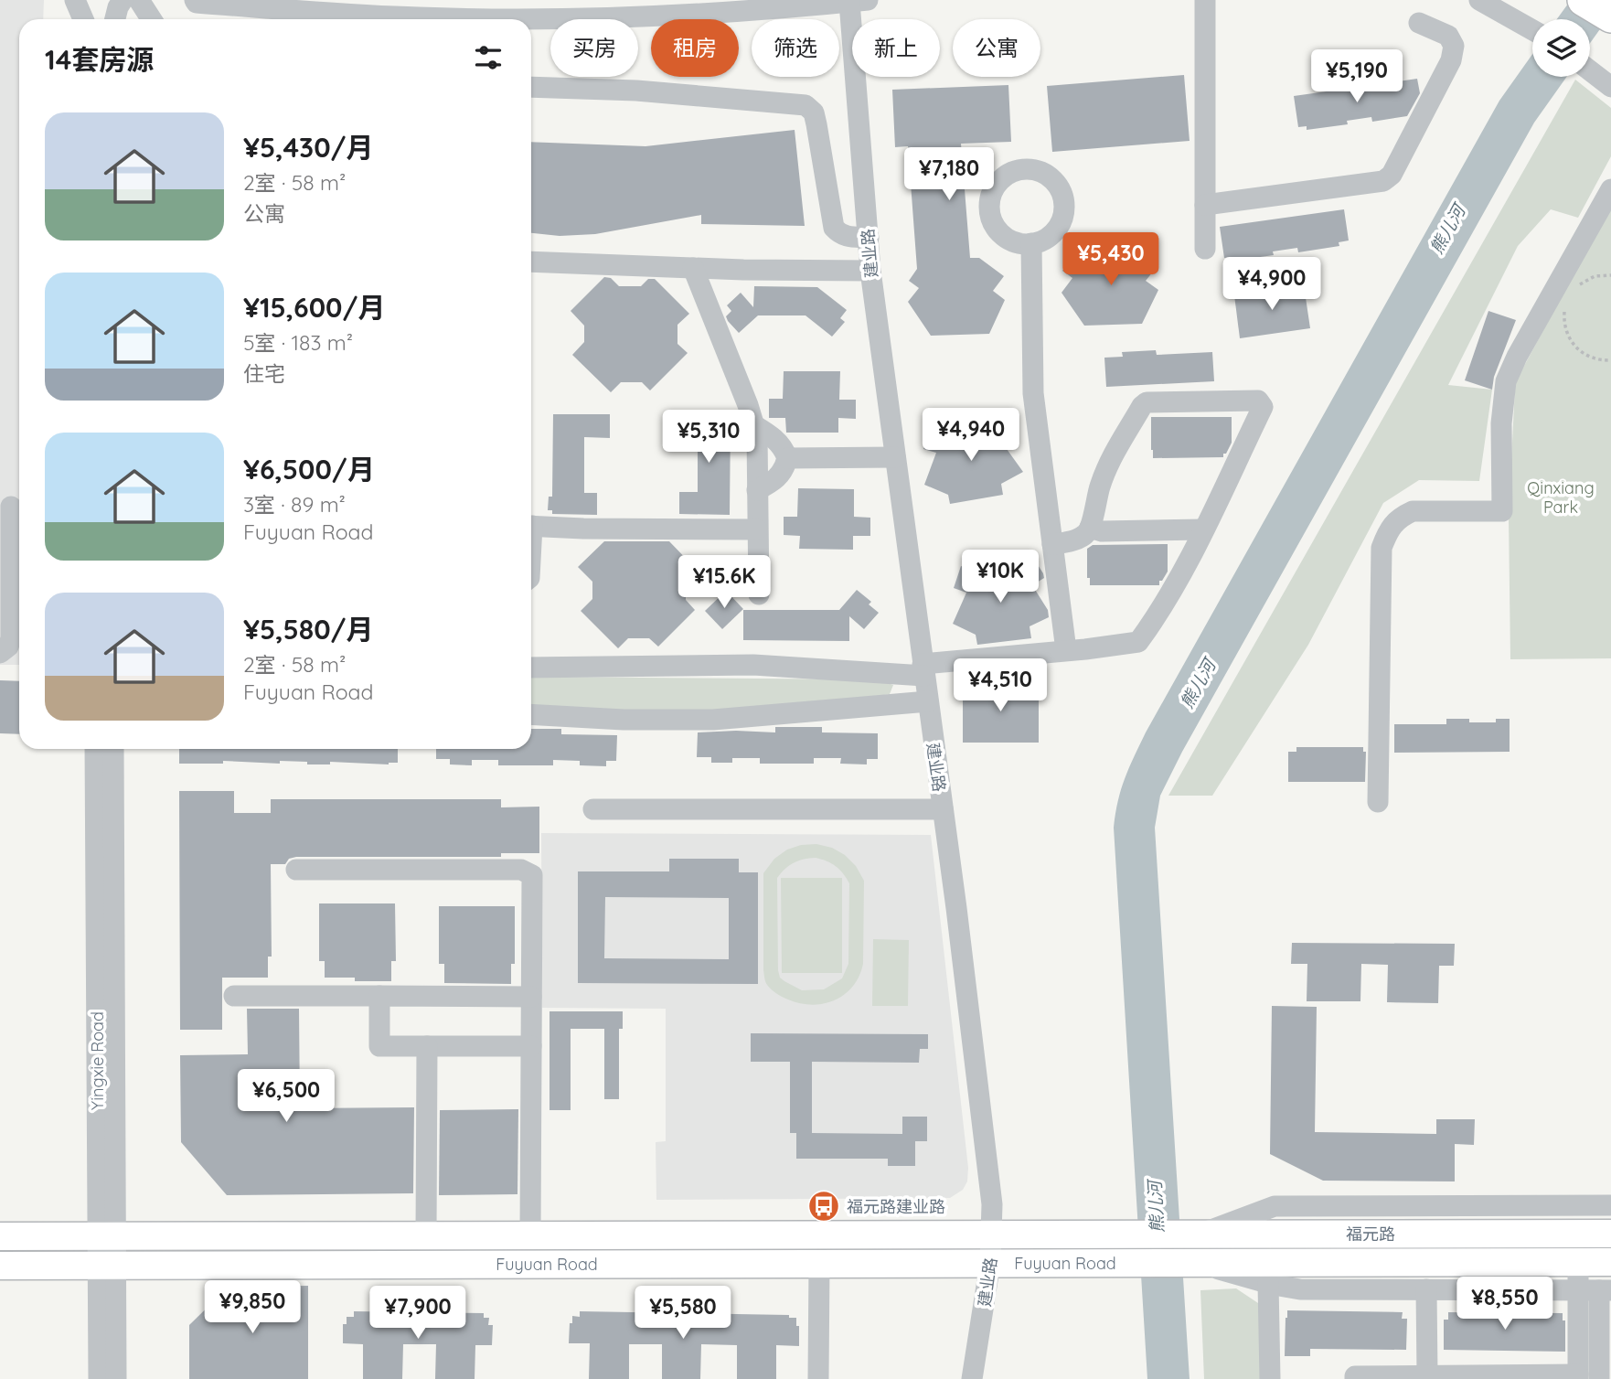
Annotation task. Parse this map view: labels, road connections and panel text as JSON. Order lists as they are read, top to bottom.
{
  "streets": {
    "main road": ["福元路", "Fuyuan Road"],
    "street": ["建业路", "Yingxie Road"]
  },
  "crossings": [
    ["建业路", "Fuyuan Road"],
    ["Yingxie Road", "Fuyuan Road"],
    ["福元路", "Fuyuan Road"]
  ],
  "water": ["熊儿河"],
  "parks": ["Qinxiang Park"],
  "places": {
    "bus stop": ["福元路建业路"]
  },
  "page": {
    "chip": [
      "买房",
      "租房",
      "筛选",
      "新上",
      "公寓"
    ],
    "heading": "14套房源",
    "price": [
      "¥5,190",
      "¥7,180",
      "¥5,430",
      "¥4,900",
      "¥4,940",
      "¥5,310",
      "¥10K",
      "¥15.6K",
      "¥4,510",
      "¥6,500",
      "¥8,550",
      "¥9,850",
      "¥7,900",
      "¥5,580"
    ],
    "list": [
      {
        "name": "¥5,430/月",
        "note": "2室 · 58 m² · 公寓"
      },
      {
        "name": "¥15,600/月",
        "note": "5室 · 183 m² · 住宅"
      },
      {
        "name": "¥6,500/月",
        "note": "3室 · 89 m² · Fuyuan Road"
      },
      {
        "name": "¥5,580/月",
        "note": "2室 · 58 m² · Fuyuan Road"
      }
    ]
  }
}
